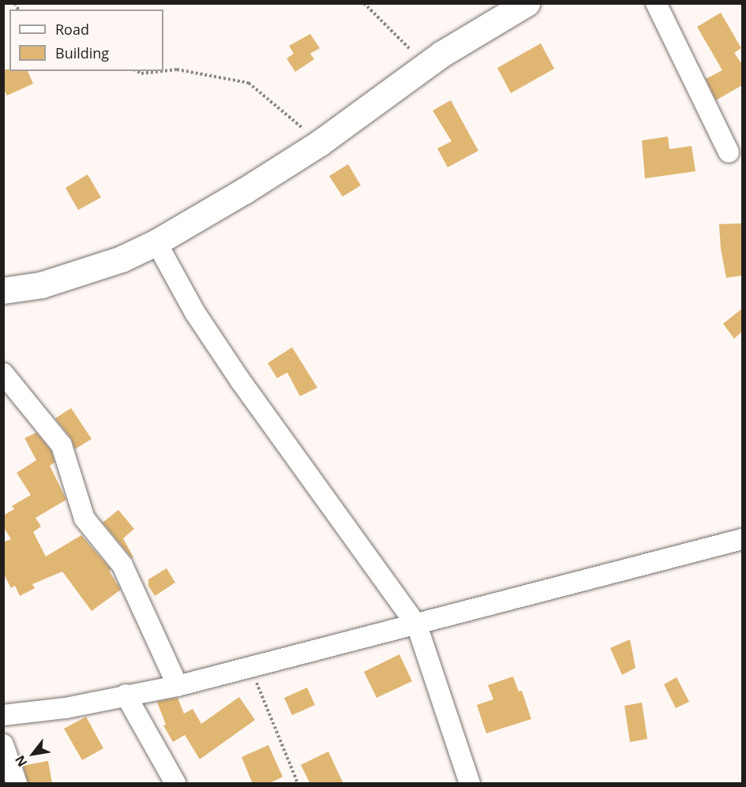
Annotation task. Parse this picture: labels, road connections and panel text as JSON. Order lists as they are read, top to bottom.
{
  "legend": ["Road", "Building"],
  "north": "bottom left"
}
